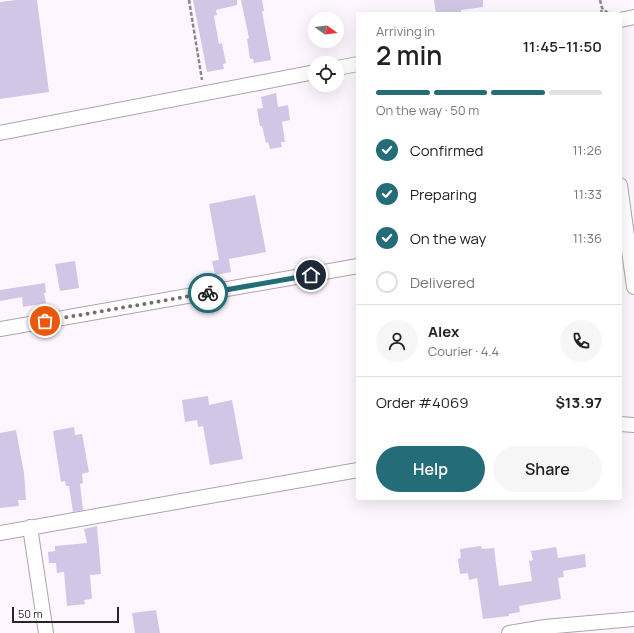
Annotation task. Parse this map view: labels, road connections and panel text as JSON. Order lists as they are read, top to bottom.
{
  "scale_bar": "50 m",
  "north": "right",
  "page": {
    "heading": ["2 min", "Arriving in", "11:45–11:50"],
    "panel": [
      "Alex",
      "Courier · 4.4",
      "Order #4069",
      "$13.97"
    ],
    "bar": "On the way · 50 m",
    "list": [
      ["Confirmed", "11:26"],
      ["Preparing", "11:33"],
      ["On the way", "11:36"],
      "Delivered"
    ],
    "buttons": ["Help", "Share"],
    "scale": "50 m"
  }
}
